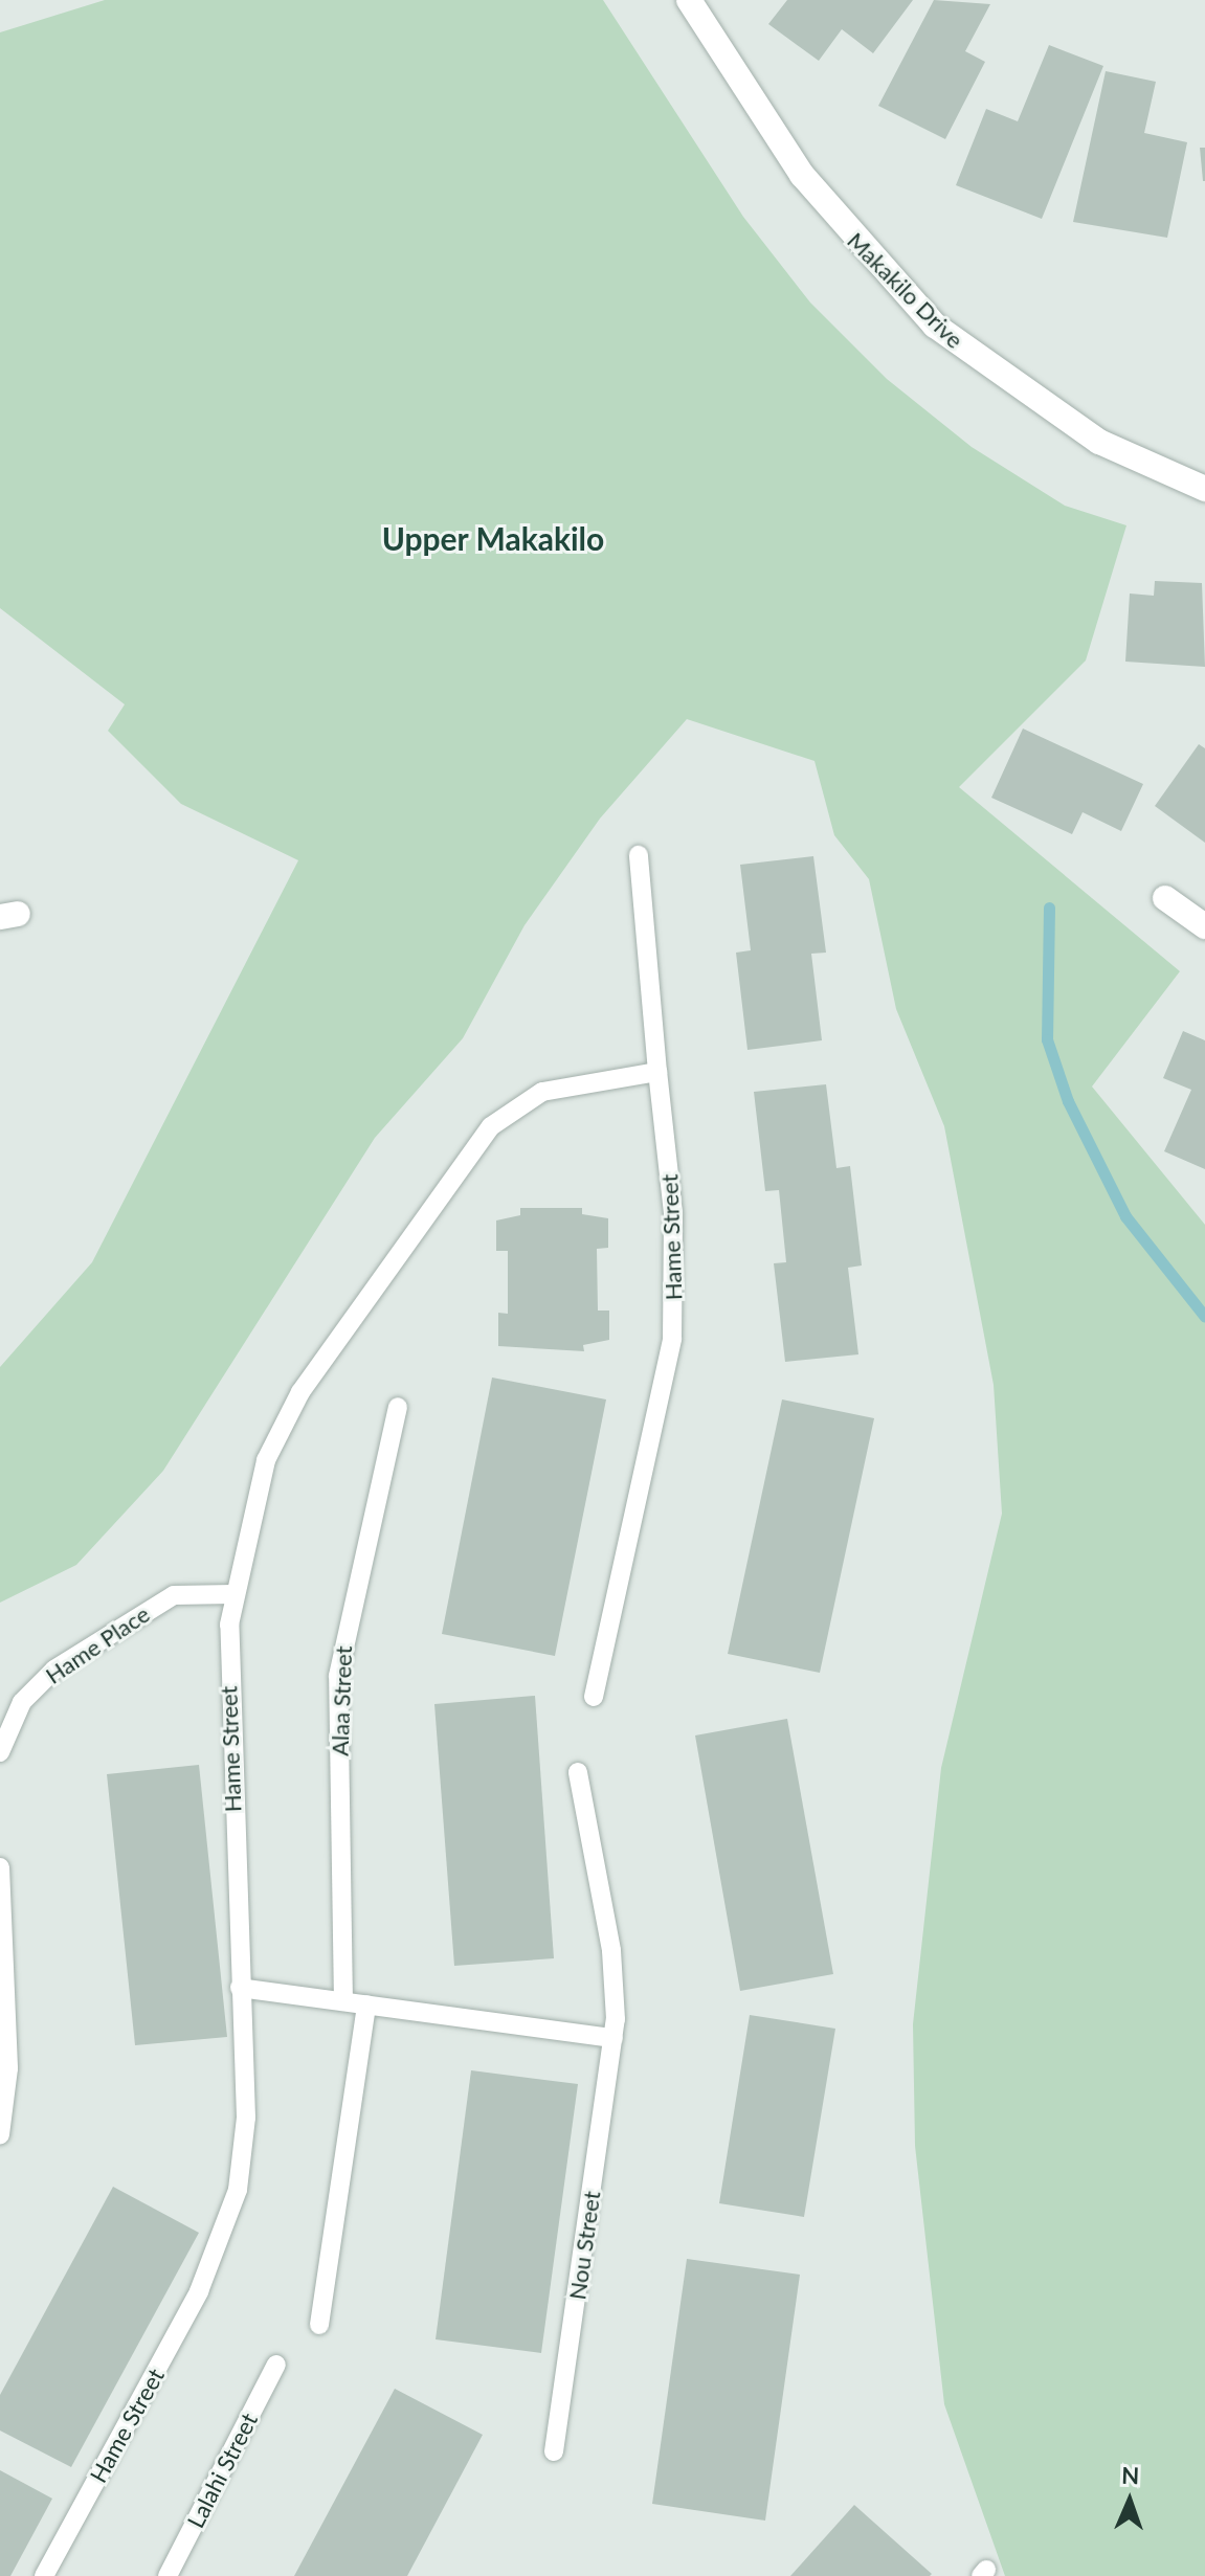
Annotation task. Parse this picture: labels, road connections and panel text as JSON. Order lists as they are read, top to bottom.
{
  "streets": {
    "street": ["Makakilo Drive"],
    "lane": [
      "Hame Street",
      "Hame Place",
      "Alaa Street",
      "Nou Street",
      "Lalahi Street"
    ]
  },
  "crossings": [
    ["Hame Street", "Hame Place"]
  ],
  "districts": ["Upper Makakilo"],
  "north": "top"
}
